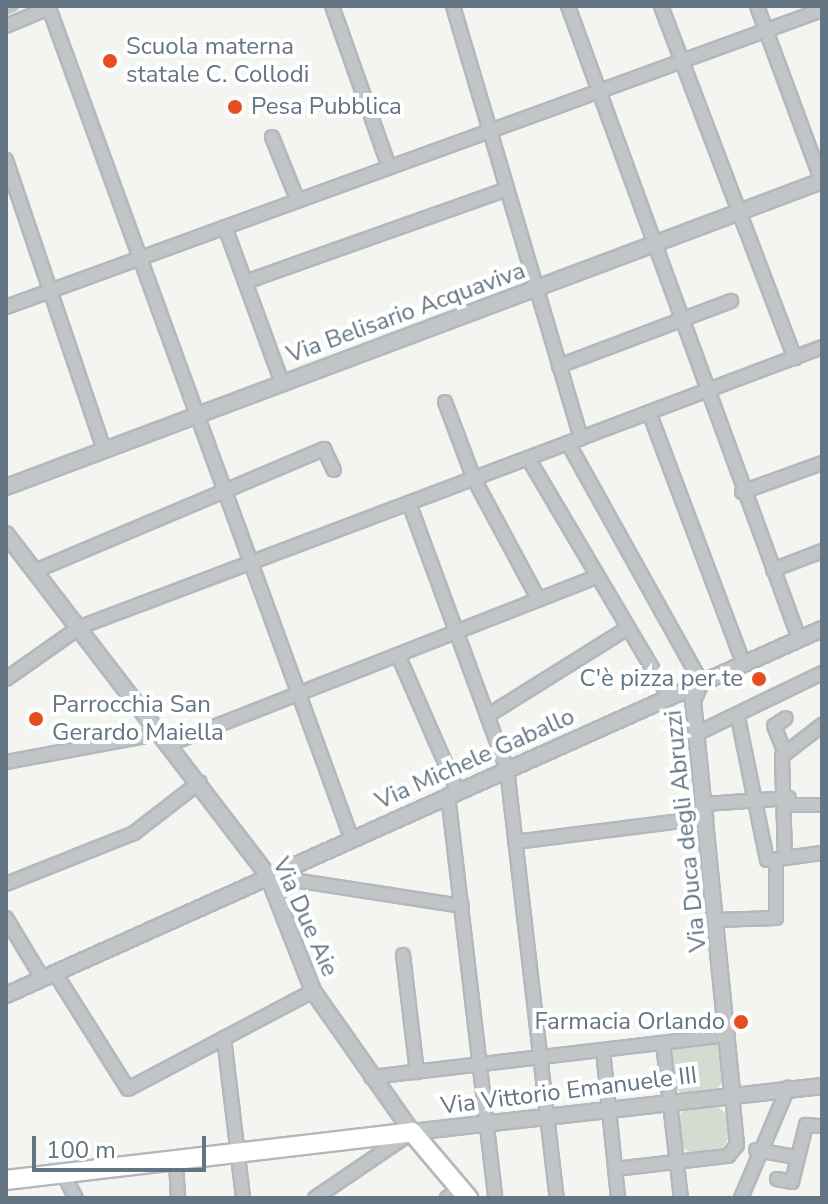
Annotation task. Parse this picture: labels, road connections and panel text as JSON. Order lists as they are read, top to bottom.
{
  "streets": {
    "street": [
      "Via Belisario Acquaviva",
      "Via Michele Gaballo",
      "Via Duca degli Abruzzi",
      "Via Due Aie",
      "Via Vittorio Emanuele III"
    ]
  },
  "crossings": [
    ["Via Michele Gaballo", "Via Duca degli Abruzzi"],
    ["Via Michele Gaballo", "Via Due Aie"],
    ["Via Duca degli Abruzzi", "Via Vittorio Emanuele III"],
    ["Via Due Aie", "Via Vittorio Emanuele III"]
  ],
  "places": [
    "Scuola materna statale C. Collodi",
    "Pesa Pubblica",
    "C'è pizza per te",
    "Parrocchia San Gerardo Maiella",
    "Farmacia Orlando"
  ],
  "scale_bar": "100 m"
}
